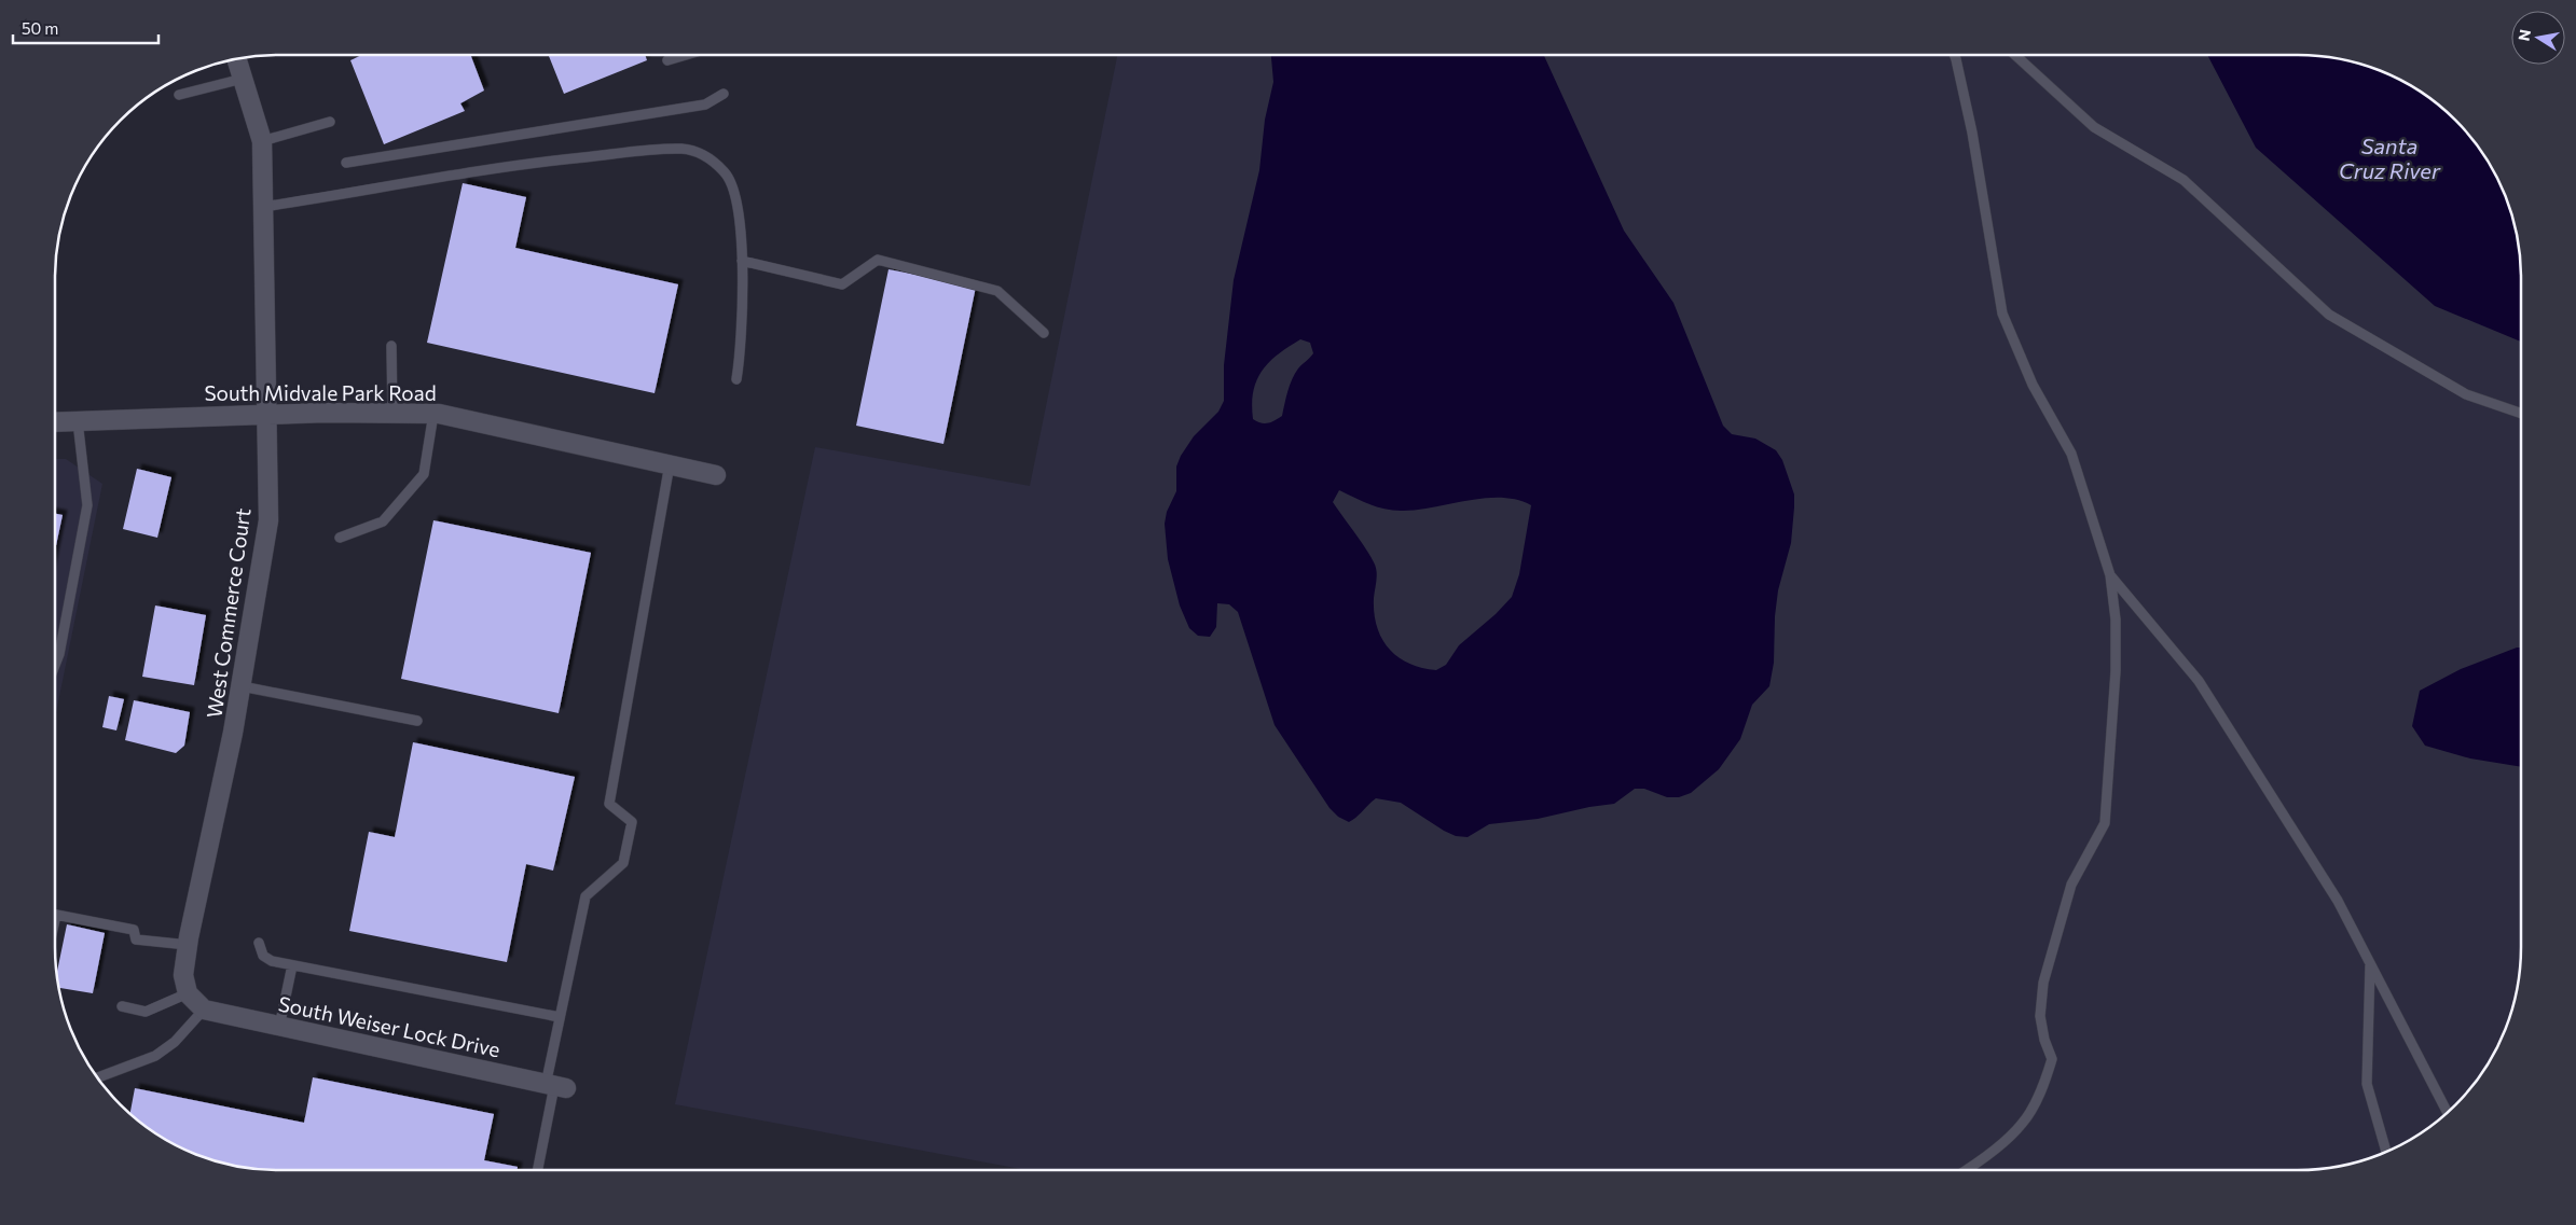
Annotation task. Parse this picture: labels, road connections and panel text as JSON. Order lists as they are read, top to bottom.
{
  "streets": {
    "street": ["South Midvale Park Road", "West Commerce Court", "South Weiser Lock Drive"]
  },
  "crossings": [
    ["South Midvale Park Road", "West Commerce Court"]
  ],
  "water": ["Santa Cruz River"],
  "scale_bar": "50 m",
  "north": "left"
}
